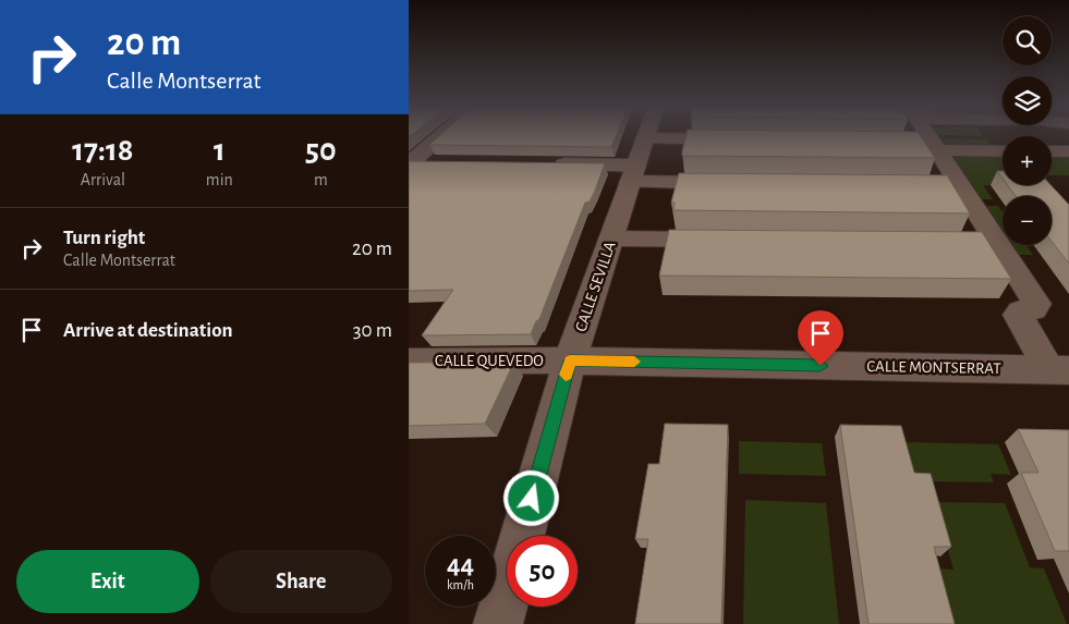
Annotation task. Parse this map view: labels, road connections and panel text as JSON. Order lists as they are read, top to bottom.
{
  "streets": {
    "street": ["CALLE SEVILLA", "CALLE QUEVEDO", "CALLE MONTSERRAT"]
  },
  "crossings": [
    ["CALLE SEVILLA", "CALLE QUEVEDO"],
    ["CALLE SEVILLA", "CALLE MONTSERRAT"],
    ["CALLE QUEVEDO", "CALLE MONTSERRAT"]
  ],
  "page": {
    "turn": ["20 m", "Calle Montserrat"],
    "map_buttons": ["+", "−"],
    "eta": [
      "17:18",
      "Arrival",
      "1",
      "min",
      "50",
      "m"
    ],
    "list": [
      {
        "name": "Turn right",
        "note": "Calle Montserrat",
        "value": "20 m"
      },
      {
        "name": "Arrive at destination",
        "value": "30 m"
      }
    ],
    "speed": "44 km/h",
    "limit": "50",
    "buttons": ["Exit", "Share"]
  }
}
